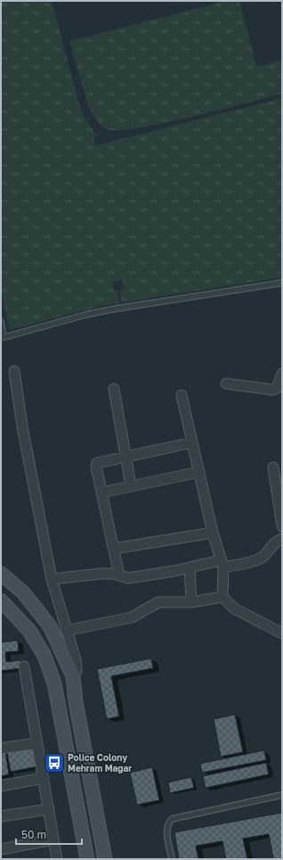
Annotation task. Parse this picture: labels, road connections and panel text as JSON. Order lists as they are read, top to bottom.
{
  "places": {
    "bus stop": ["Police Colony Mehram Magar"]
  },
  "scale_bar": "50 m"
}
